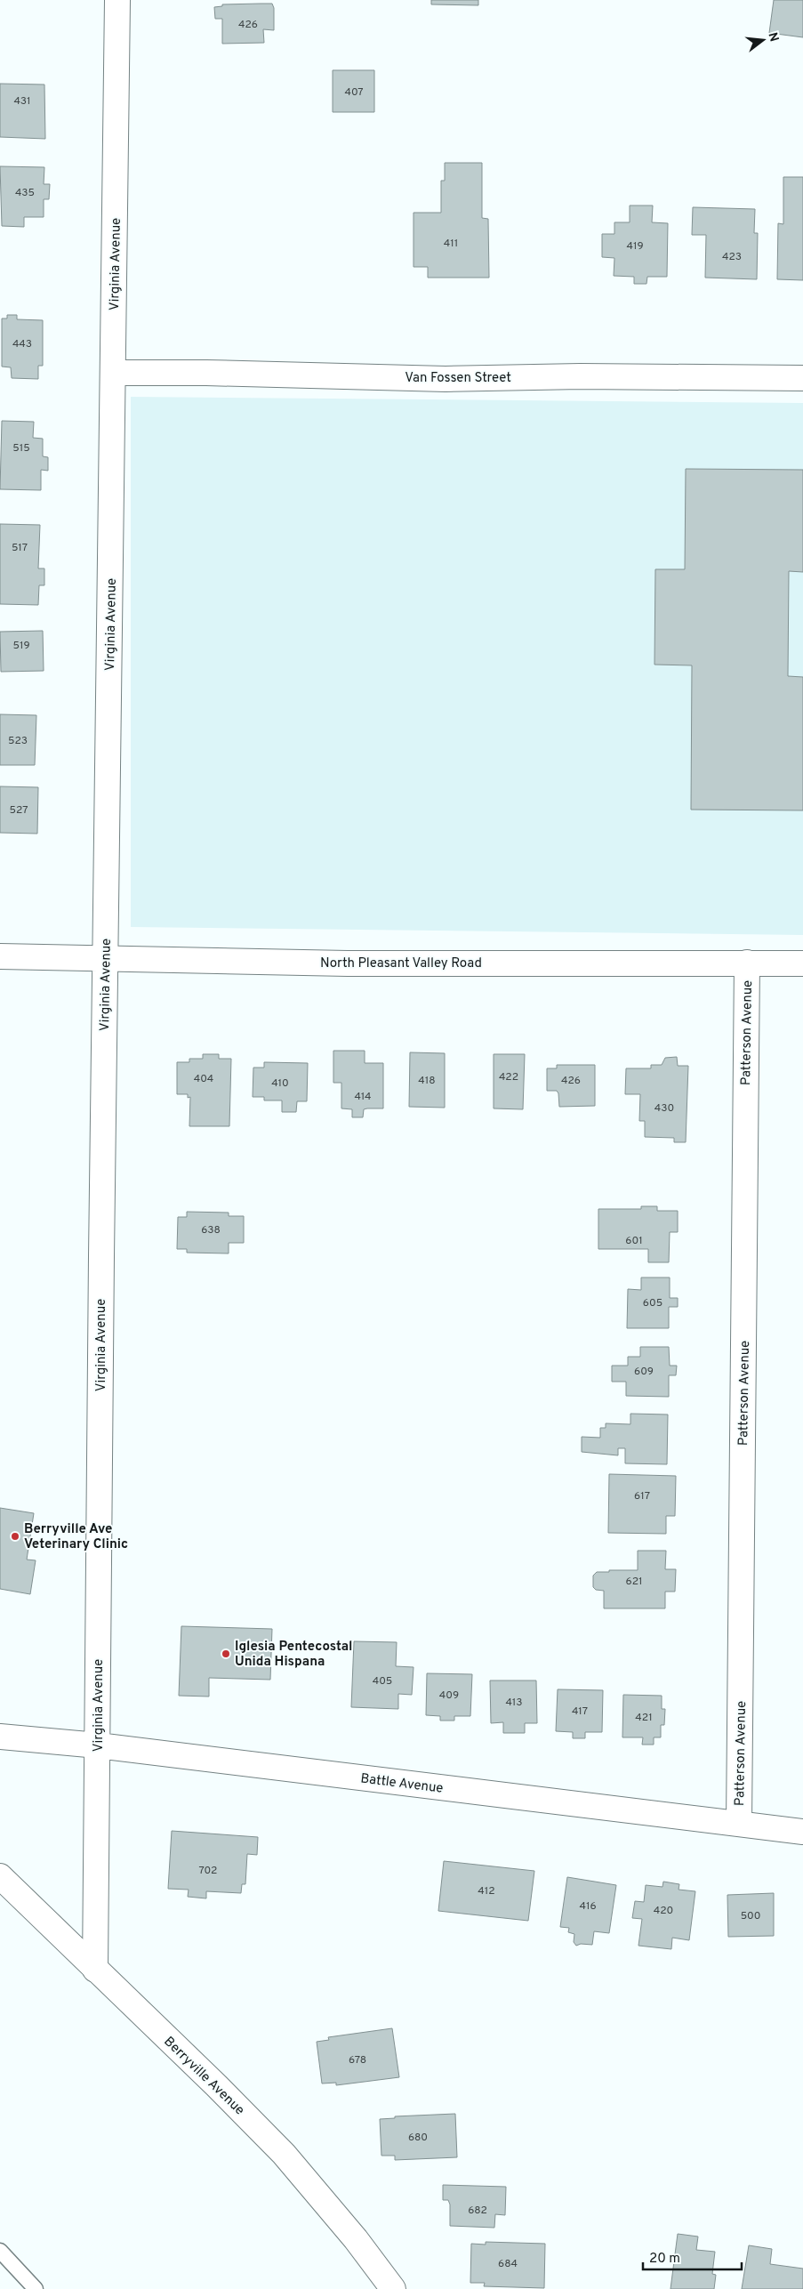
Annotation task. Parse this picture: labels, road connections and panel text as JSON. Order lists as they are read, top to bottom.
{
  "streets": {
    "street": [
      "Virginia Avenue",
      "Van Fossen Street",
      "North Pleasant Valley Road",
      "Patterson Avenue",
      "Battle Avenue",
      "Berryville Avenue"
    ]
  },
  "crossings": [
    ["Virginia Avenue", "Van Fossen Street"],
    ["Virginia Avenue", "North Pleasant Valley Road"],
    ["Virginia Avenue", "Battle Avenue"],
    ["Virginia Avenue", "Berryville Avenue"],
    ["North Pleasant Valley Road", "Patterson Avenue"],
    ["Patterson Avenue", "Battle Avenue"]
  ],
  "places": ["Berryville Ave Veterinary Clinic", "Iglesia Pentecostal Unida Hispana"],
  "house_numbers": [
    "426",
    "407",
    "431",
    "435",
    "411",
    "419",
    "423",
    "443",
    "515",
    "517",
    "519",
    "523",
    "527",
    "422",
    "404",
    "418",
    "426",
    "410",
    "414",
    "430",
    "638",
    "601",
    "605",
    "609",
    "617",
    "621",
    "405",
    "409",
    "413",
    "417",
    "421",
    "702",
    "412",
    "416",
    "420",
    "500",
    "678",
    "680",
    "682",
    "684"
  ],
  "scale_bar": "20 m",
  "north": "right"
}
